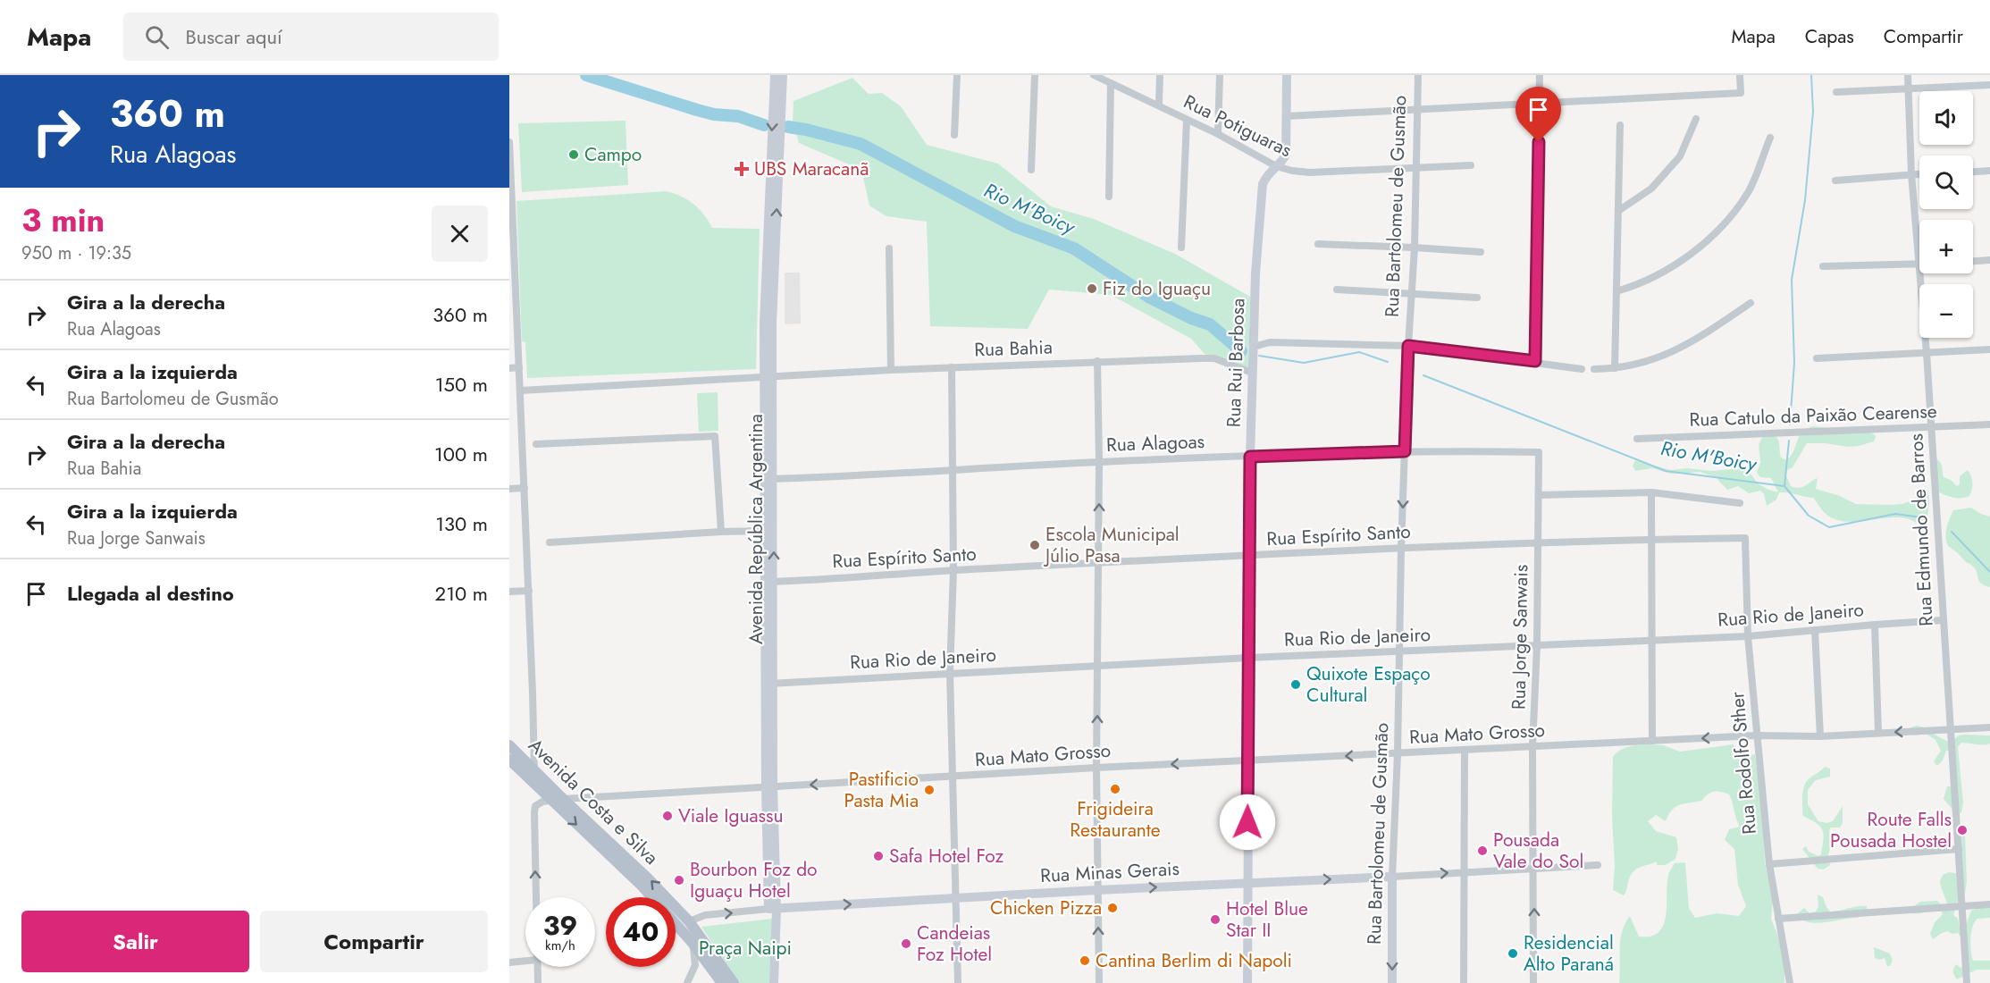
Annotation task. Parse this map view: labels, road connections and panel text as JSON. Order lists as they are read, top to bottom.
{
  "streets": {
    "main road": [
      "Rua Bartolomeu de Gusmão",
      "Rua Rui Barbosa",
      "Avenida República Argentina",
      "Avenida Costa e Silva",
      "Rua Minas Gerais"
    ],
    "street": [
      "Rua Potiguaras",
      "Rua Bahia",
      "Rua Catulo da Paixão Cearense",
      "Rua Alagoas",
      "Rua Edmundo de Barros",
      "Rua Espírito Santo",
      "Rua Rio de Janeiro",
      "Rua Jorge Sanwais",
      "Rua Mato Grosso",
      "Rua Rodolfo Sther"
    ]
  },
  "crossings": [
    ["Rua Potiguaras", "Rua Bartolomeu de Gusmão"],
    ["Rua Potiguaras", "Rua Rui Barbosa"],
    ["Rua Bartolomeu de Gusmão", "Rua Alagoas"],
    ["Rua Bartolomeu de Gusmão", "Rua Espírito Santo"],
    ["Rua Bartolomeu de Gusmão", "Rua Rio de Janeiro"],
    ["Rua Bartolomeu de Gusmão", "Rua Mato Grosso"],
    ["Rua Bartolomeu de Gusmão", "Rua Minas Gerais"],
    ["Rua Bahia", "Rua Rui Barbosa"],
    ["Rua Bahia", "Avenida República Argentina"],
    ["Rua Rui Barbosa", "Rua Alagoas"],
    ["Rua Rui Barbosa", "Rua Espírito Santo"],
    ["Rua Rui Barbosa", "Rua Rio de Janeiro"],
    ["Rua Rui Barbosa", "Rua Mato Grosso"],
    ["Rua Rui Barbosa", "Rua Minas Gerais"],
    ["Rua Catulo da Paixão Cearense", "Rua Edmundo de Barros"],
    ["Rua Alagoas", "Avenida República Argentina"],
    ["Rua Alagoas", "Rua Jorge Sanwais"],
    ["Avenida República Argentina", "Rua Espírito Santo"],
    ["Avenida República Argentina", "Rua Rio de Janeiro"],
    ["Avenida República Argentina", "Rua Mato Grosso"],
    ["Avenida República Argentina", "Rua Minas Gerais"],
    ["Rua Edmundo de Barros", "Rua Rio de Janeiro"],
    ["Rua Edmundo de Barros", "Rua Mato Grosso"],
    ["Rua Espírito Santo", "Rua Jorge Sanwais"],
    ["Rua Espírito Santo", "Rua Rodolfo Sther"],
    ["Rua Rio de Janeiro", "Rua Jorge Sanwais"],
    ["Rua Rio de Janeiro", "Rua Rodolfo Sther"],
    ["Rua Jorge Sanwais", "Rua Mato Grosso"],
    ["Rua Jorge Sanwais", "Rua Minas Gerais"],
    ["Rua Mato Grosso", "Rua Rodolfo Sther"],
    ["Rua Mato Grosso", "Avenida Costa e Silva"],
    ["Avenida Costa e Silva", "Rua Minas Gerais"]
  ],
  "one_way": ["Rua Mato Grosso", "Rua Minas Gerais"],
  "water": ["Rio M'Boicy"],
  "parks": ["Praça Naipi"],
  "places": {
    "other": [
      "Campo",
      "Fiz do Iguaçu",
      "Escola Municipal Júlio Pasa",
      "Quixote Espaço Cultural",
      "Frigideira Restaurante",
      "Pastificio Pasta Mia",
      "Viale Iguassu",
      "Route Falls Pousada Hostel",
      "Pousada Vale do Sol",
      "Safa Hotel Foz",
      "Bourbon Foz do Iguaçu Hotel",
      "Chicken Pizza",
      "Hotel Blue Star II",
      "Candeias Foz Hotel",
      "Residencial Alto Paraná",
      "Cantina Berlim di Napoli"
    ],
    "health": ["UBS Maracanã"]
  },
  "page": {
    "header": "Mapa",
    "search": "Buscar aquí",
    "nav": ["Mapa", "Capas", "Compartir"],
    "turn": ["360 m", "Rua Alagoas"],
    "map_buttons": ["+", "−"],
    "heading": ["3 min", "950 m · 19:35"],
    "list": [
      {
        "name": "Gira a la derecha",
        "note": "Rua Alagoas",
        "value": "360 m"
      },
      {
        "name": "Gira a la izquierda",
        "note": "Rua Bartolomeu de Gusmão",
        "value": "150 m"
      },
      {
        "name": "Gira a la derecha",
        "note": "Rua Bahia",
        "value": "100 m"
      },
      {
        "name": "Gira a la izquierda",
        "note": "Rua Jorge Sanwais",
        "value": "130 m"
      },
      {
        "name": "Llegada al destino",
        "value": "210 m"
      }
    ],
    "speed": "39 km/h",
    "limit": "40",
    "buttons": ["Salir", "Compartir"]
  }
}
